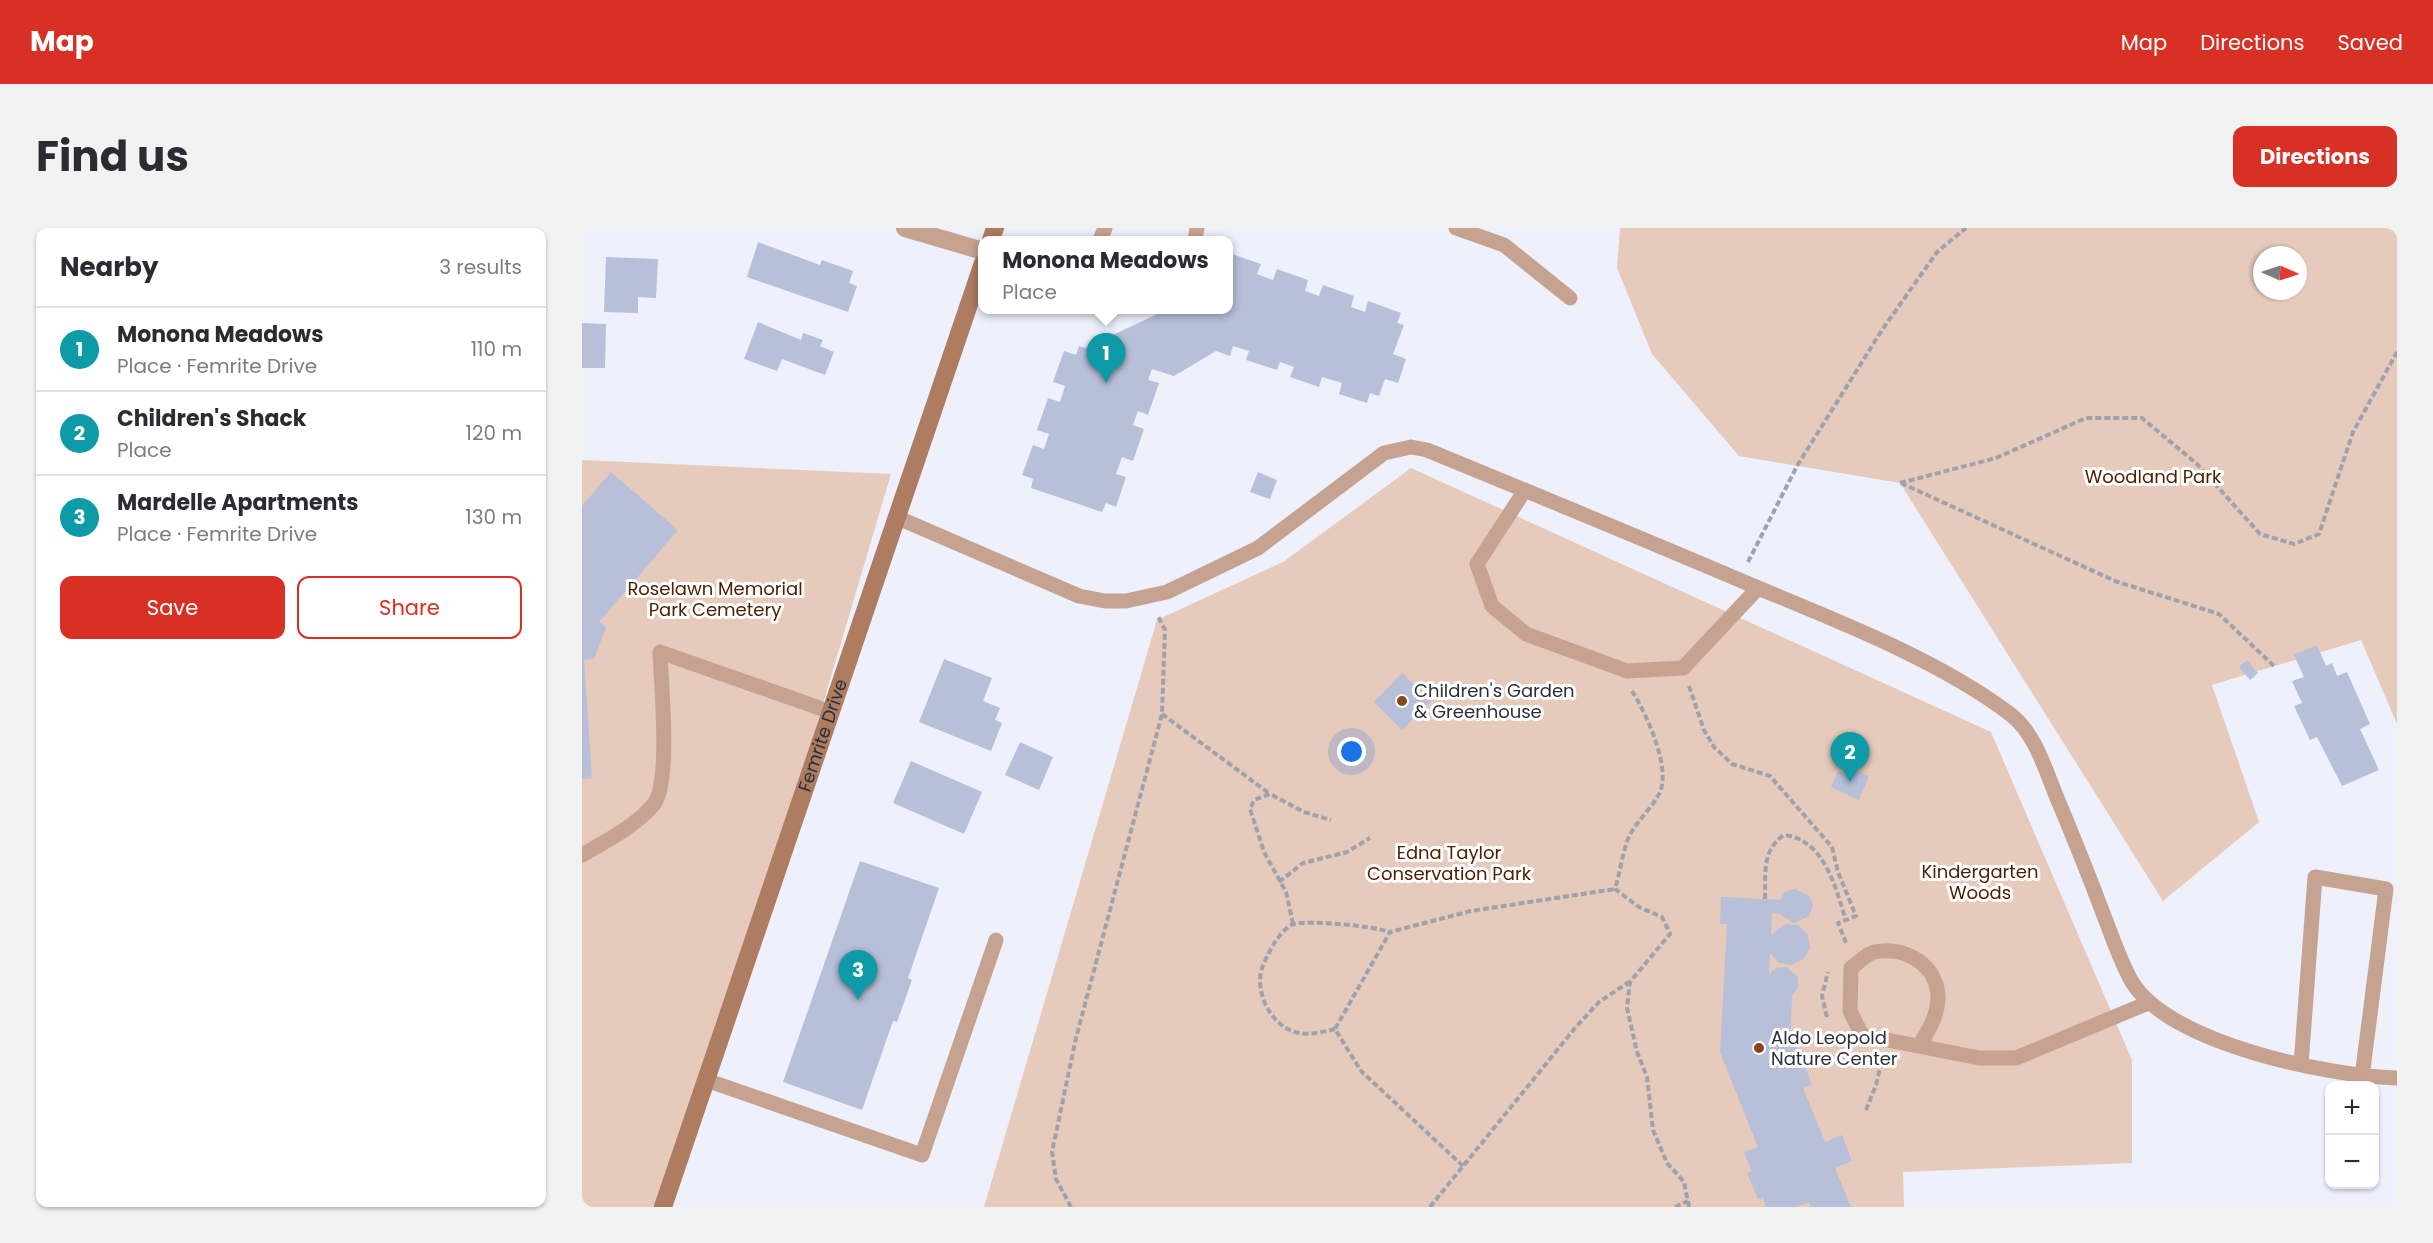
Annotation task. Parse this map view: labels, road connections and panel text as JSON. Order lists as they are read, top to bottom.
{
  "streets": {
    "street": ["Femrite Drive"]
  },
  "parks": [
    "Woodland Park",
    "Roselawn Memorial Park Cemetery",
    "Edna Taylor Conservation Park",
    "Kindergarten Woods"
  ],
  "places": ["Children's Garden & Greenhouse", "Aldo Leopold Nature Center"],
  "north": "right",
  "page": {
    "header": "Map",
    "nav": ["Map", "Directions", "Saved"],
    "title": "Find us",
    "buttons": [
      "Directions",
      ["Save", "Share"]
    ],
    "heading": ["Nearby", "3 results"],
    "popup": ["Monona Meadows", "Place"],
    "list": [
      {
        "mark": "1",
        "name": "Monona Meadows",
        "note": "Place · Femrite Drive",
        "value": "110 m"
      },
      {
        "mark": "2",
        "name": "Children's Shack",
        "note": "Place",
        "value": "120 m"
      },
      {
        "mark": "3",
        "name": "Mardelle Apartments",
        "note": "Place · Femrite Drive",
        "value": "130 m"
      }
    ],
    "pins": ["1", "2", "3"],
    "map_buttons": ["+", "−"]
  }
}
